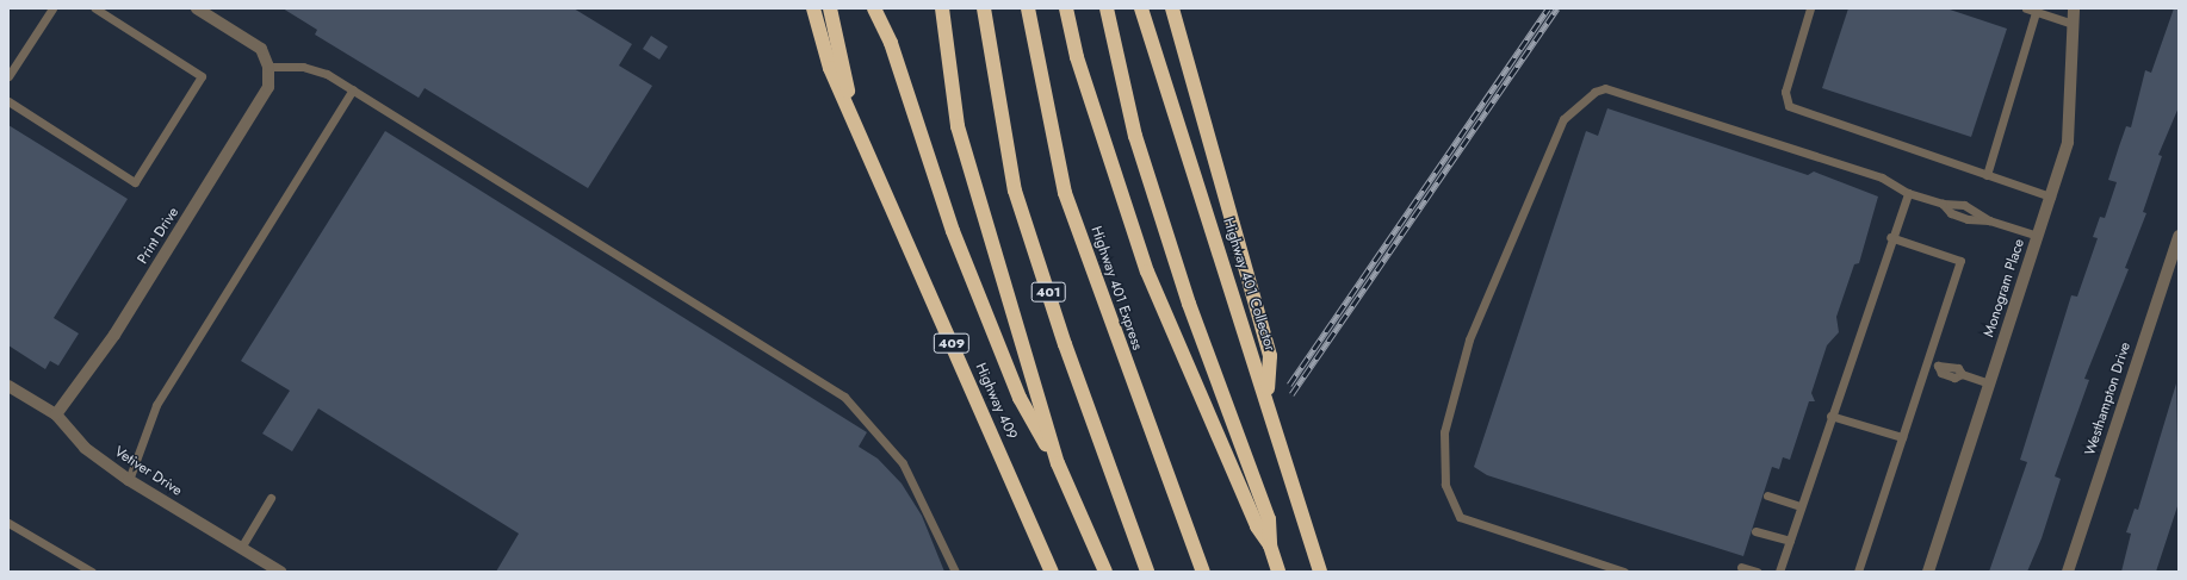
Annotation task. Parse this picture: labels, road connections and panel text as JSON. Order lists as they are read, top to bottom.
{
  "streets": {
    "highway": [
      "Highway 401 Collector",
      "Highway 401 Express",
      "401",
      "409",
      "Highway 409"
    ],
    "street": [
      "Print Drive",
      "Monogram Place",
      "Westhampton Drive",
      "Vetiver Drive"
    ]
  },
  "crossings": [
    ["Print Drive", "Vetiver Drive"]
  ]
}
